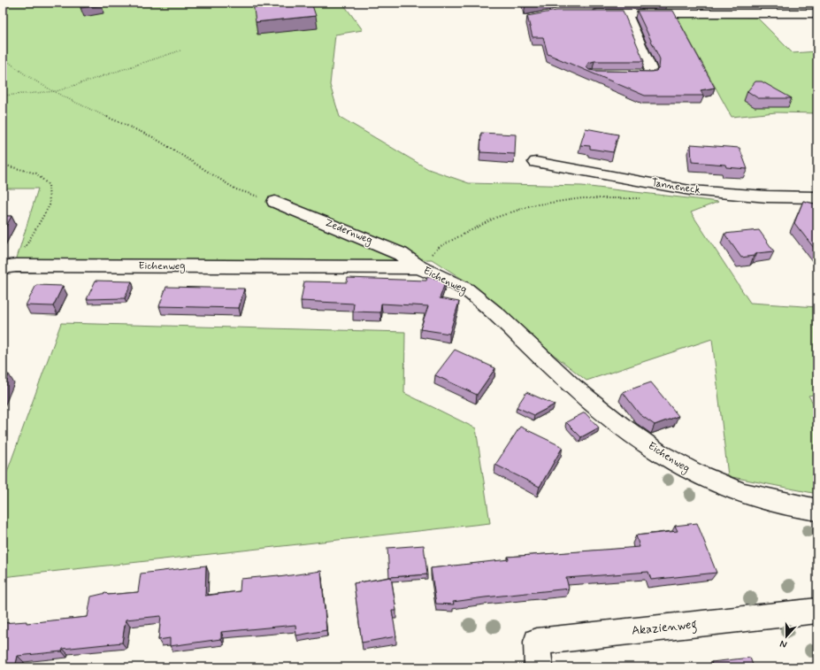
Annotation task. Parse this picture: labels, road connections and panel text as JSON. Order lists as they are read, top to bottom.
{
  "streets": {
    "street": [
      "Tanneneck",
      "Zedernweg",
      "Eichenweg",
      "Akazienweg"
    ]
  },
  "crossings": [
    ["Zedernweg", "Eichenweg"]
  ],
  "north": "bottom"
}
